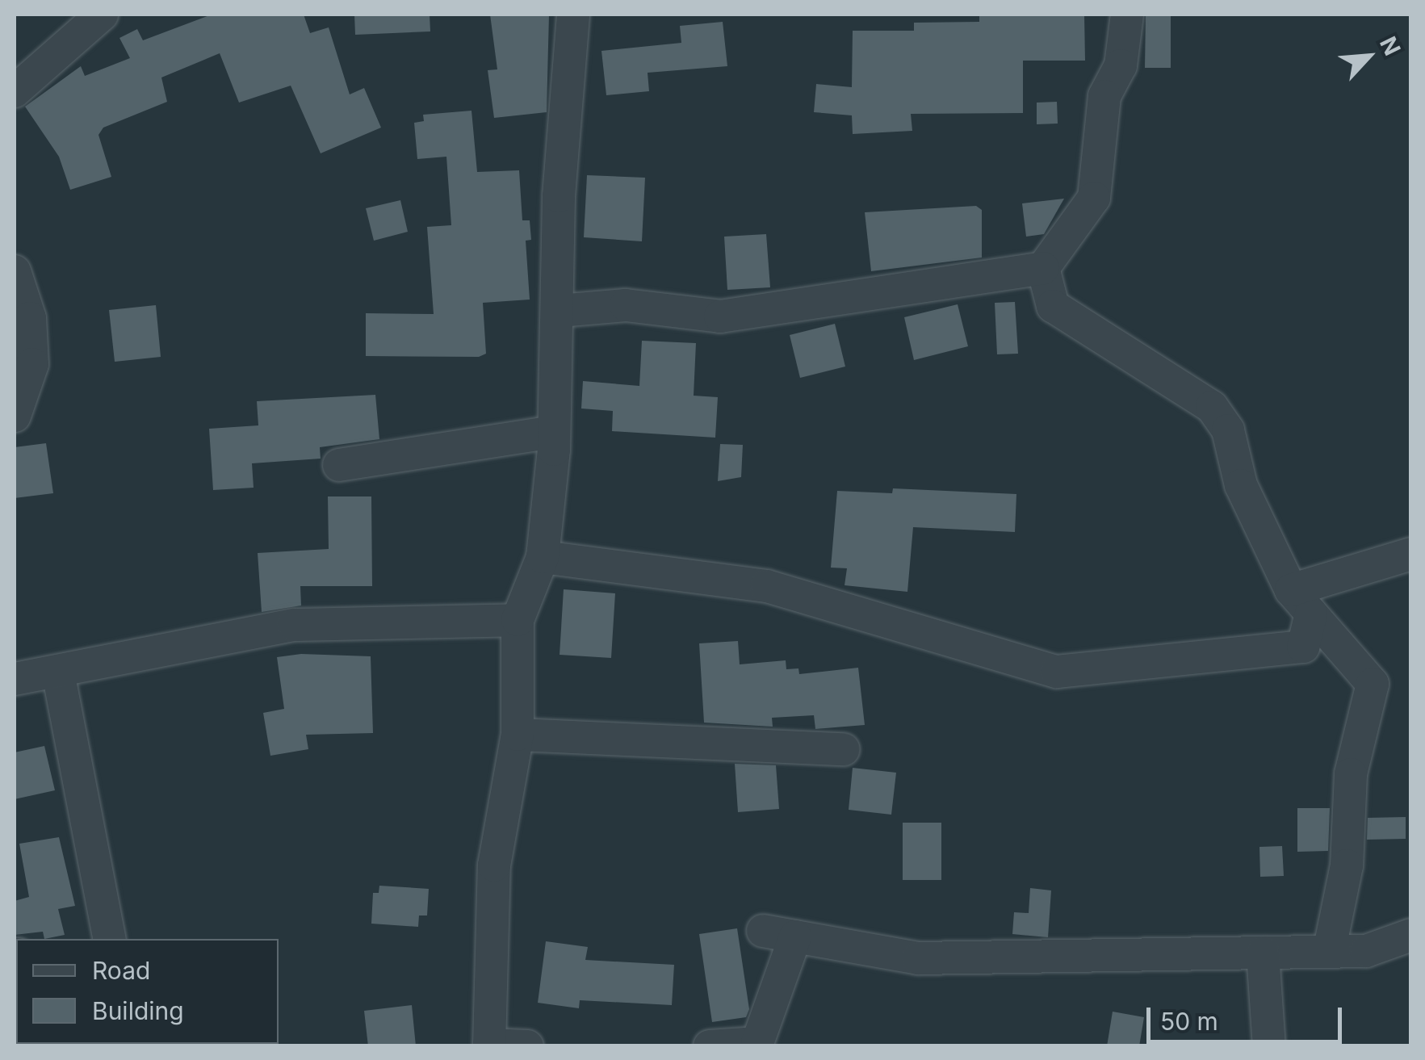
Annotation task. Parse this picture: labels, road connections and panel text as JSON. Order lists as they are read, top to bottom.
{
  "legend": ["Road", "Building"],
  "scale_bar": "50 m",
  "north": "top right"
}
